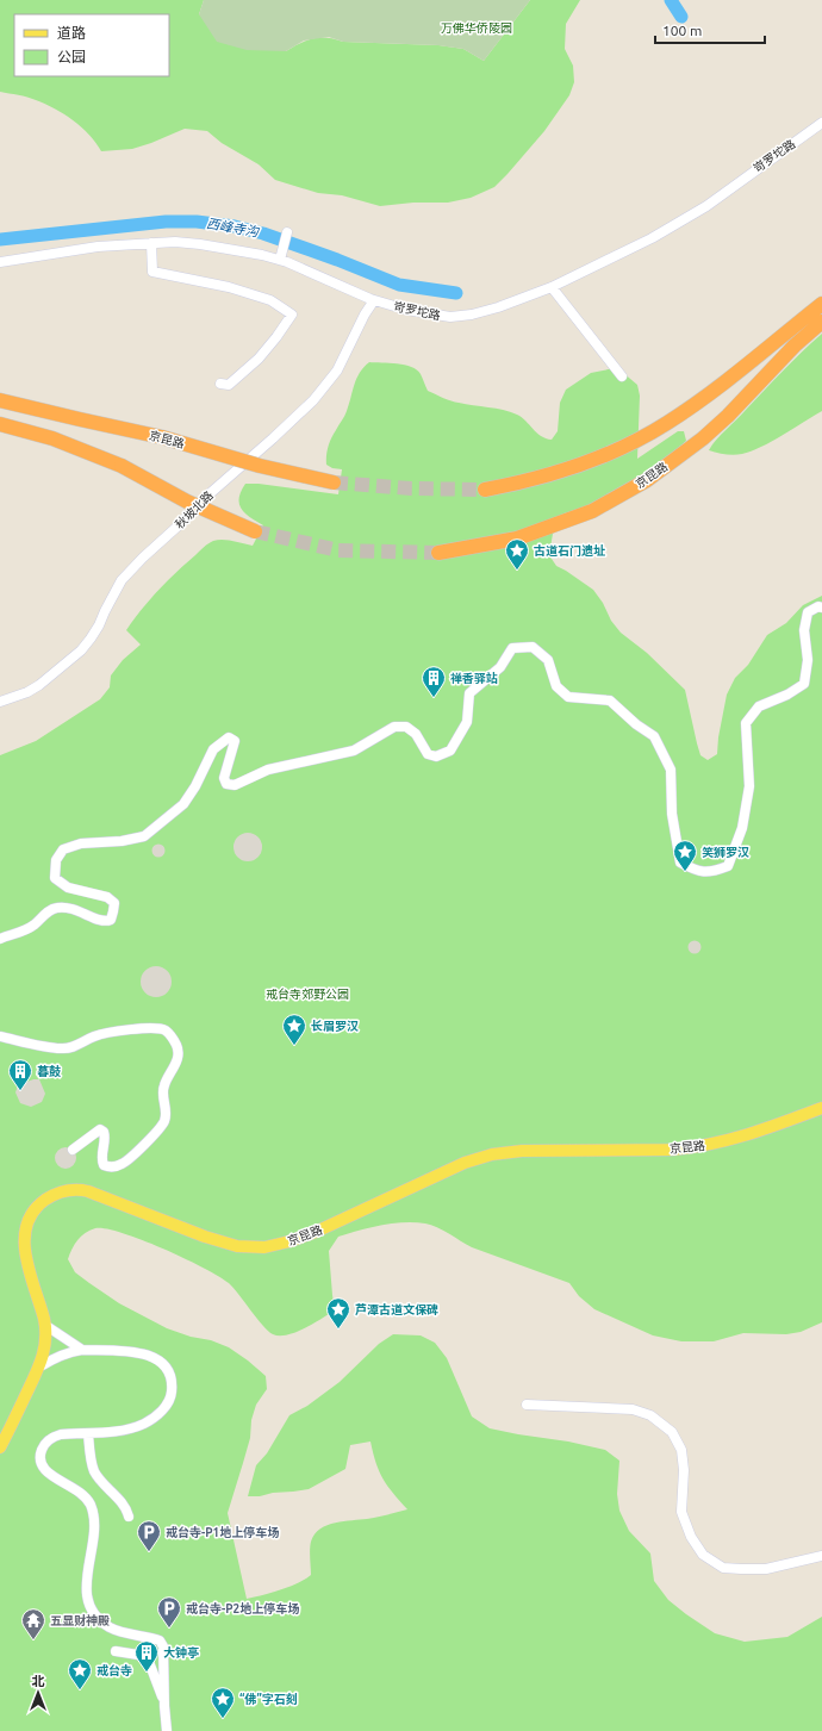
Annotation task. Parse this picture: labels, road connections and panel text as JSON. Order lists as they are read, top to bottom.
{
  "streets": {
    "highway": ["京昆路"],
    "street": ["岢罗坨路", "秋坡北路"]
  },
  "crossings": [
    ["岢罗坨路", "秋坡北路"]
  ],
  "water": ["西峰寺沟"],
  "parks": ["万佛华侨陵园", "戒台寺郊野公园"],
  "places": {
    "place": [
      "古道石门遗址",
      "笑狮罗汉",
      "长眉罗汉",
      "芦潭古道文保碑",
      "戒台寺",
      "“佛”字石刻"
    ],
    "building": ["禅香驿站", "暮鼓", "大钟亭"],
    "parking": ["戒台寺-P1地上停车场", "戒台寺-P2地上停车场"],
    "temple": ["五显财神殿"]
  },
  "legend": ["道路", "公园"],
  "scale_bar": "100 m",
  "north": "top"
}
